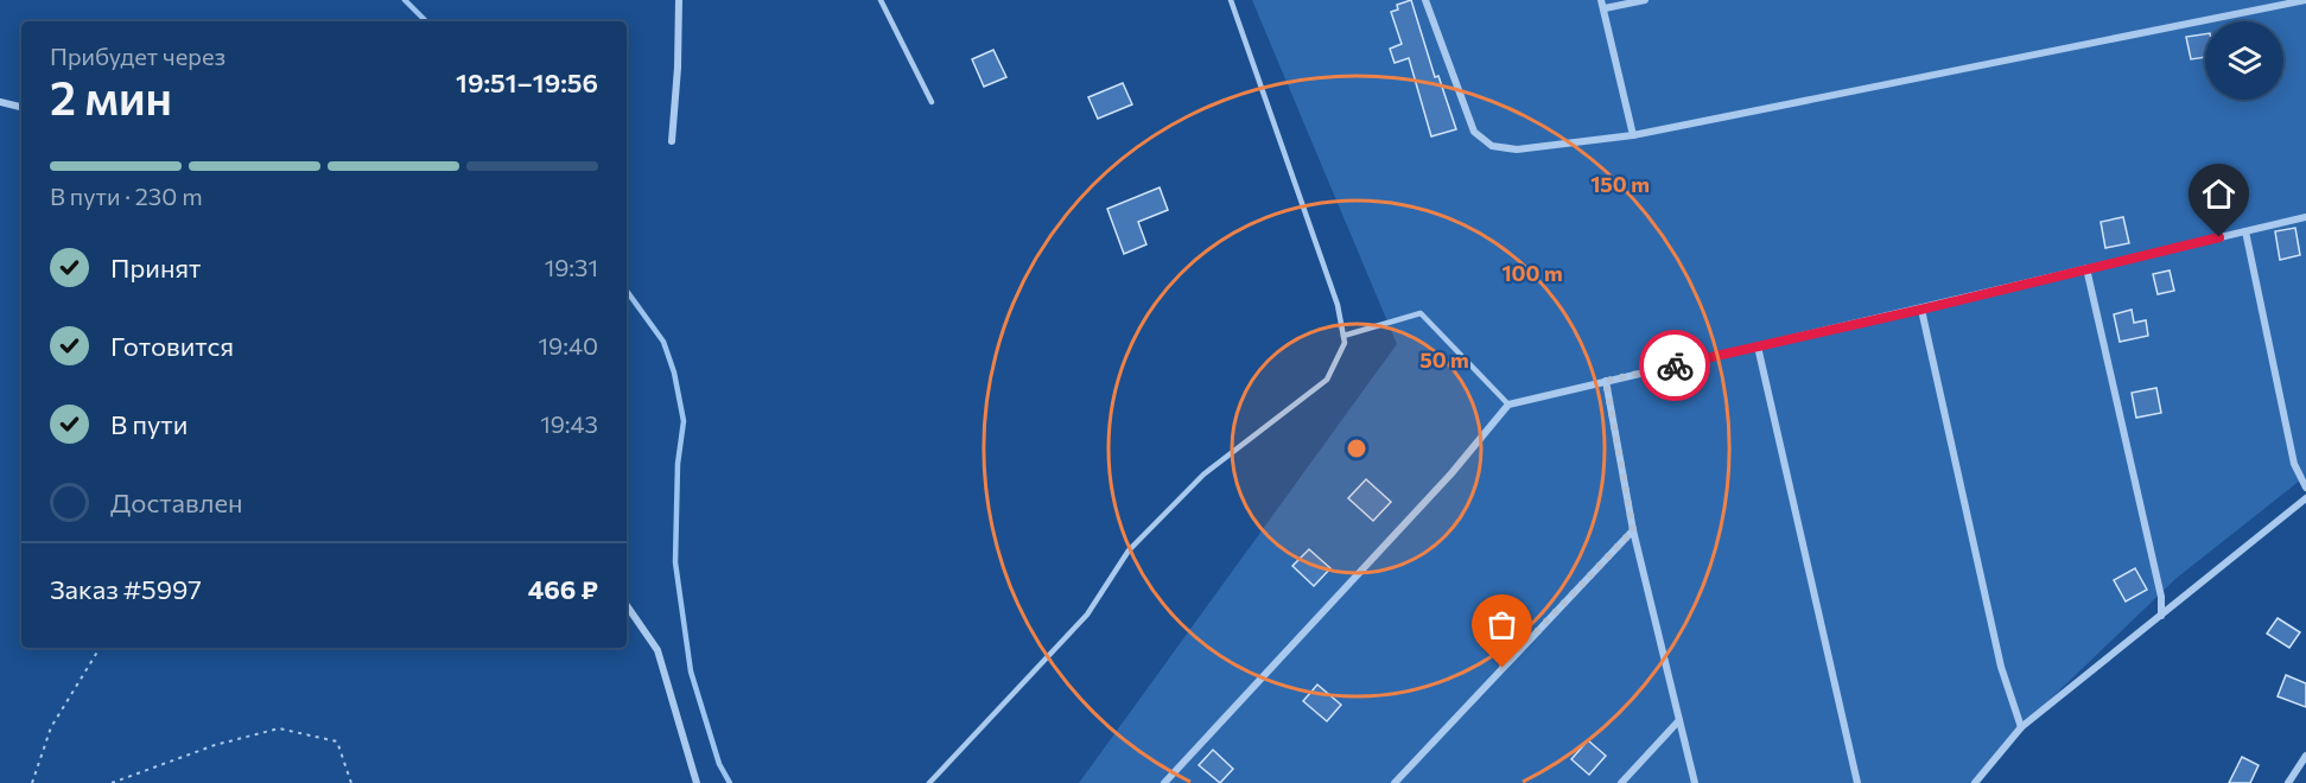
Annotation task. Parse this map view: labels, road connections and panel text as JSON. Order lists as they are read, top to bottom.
{
  "page": {
    "heading": ["2 мин", "Прибудет через", "19:51–19:56"],
    "panel": ["Заказ #5997", "466 ₽"],
    "bar": "В пути · 230 m",
    "list": [
      ["Принят", "19:31"],
      ["Готовится", "19:40"],
      ["В пути", "19:43"],
      "Доставлен"
    ]
  },
  "rings": ["150 m", "100 m", "50 m"]
}
